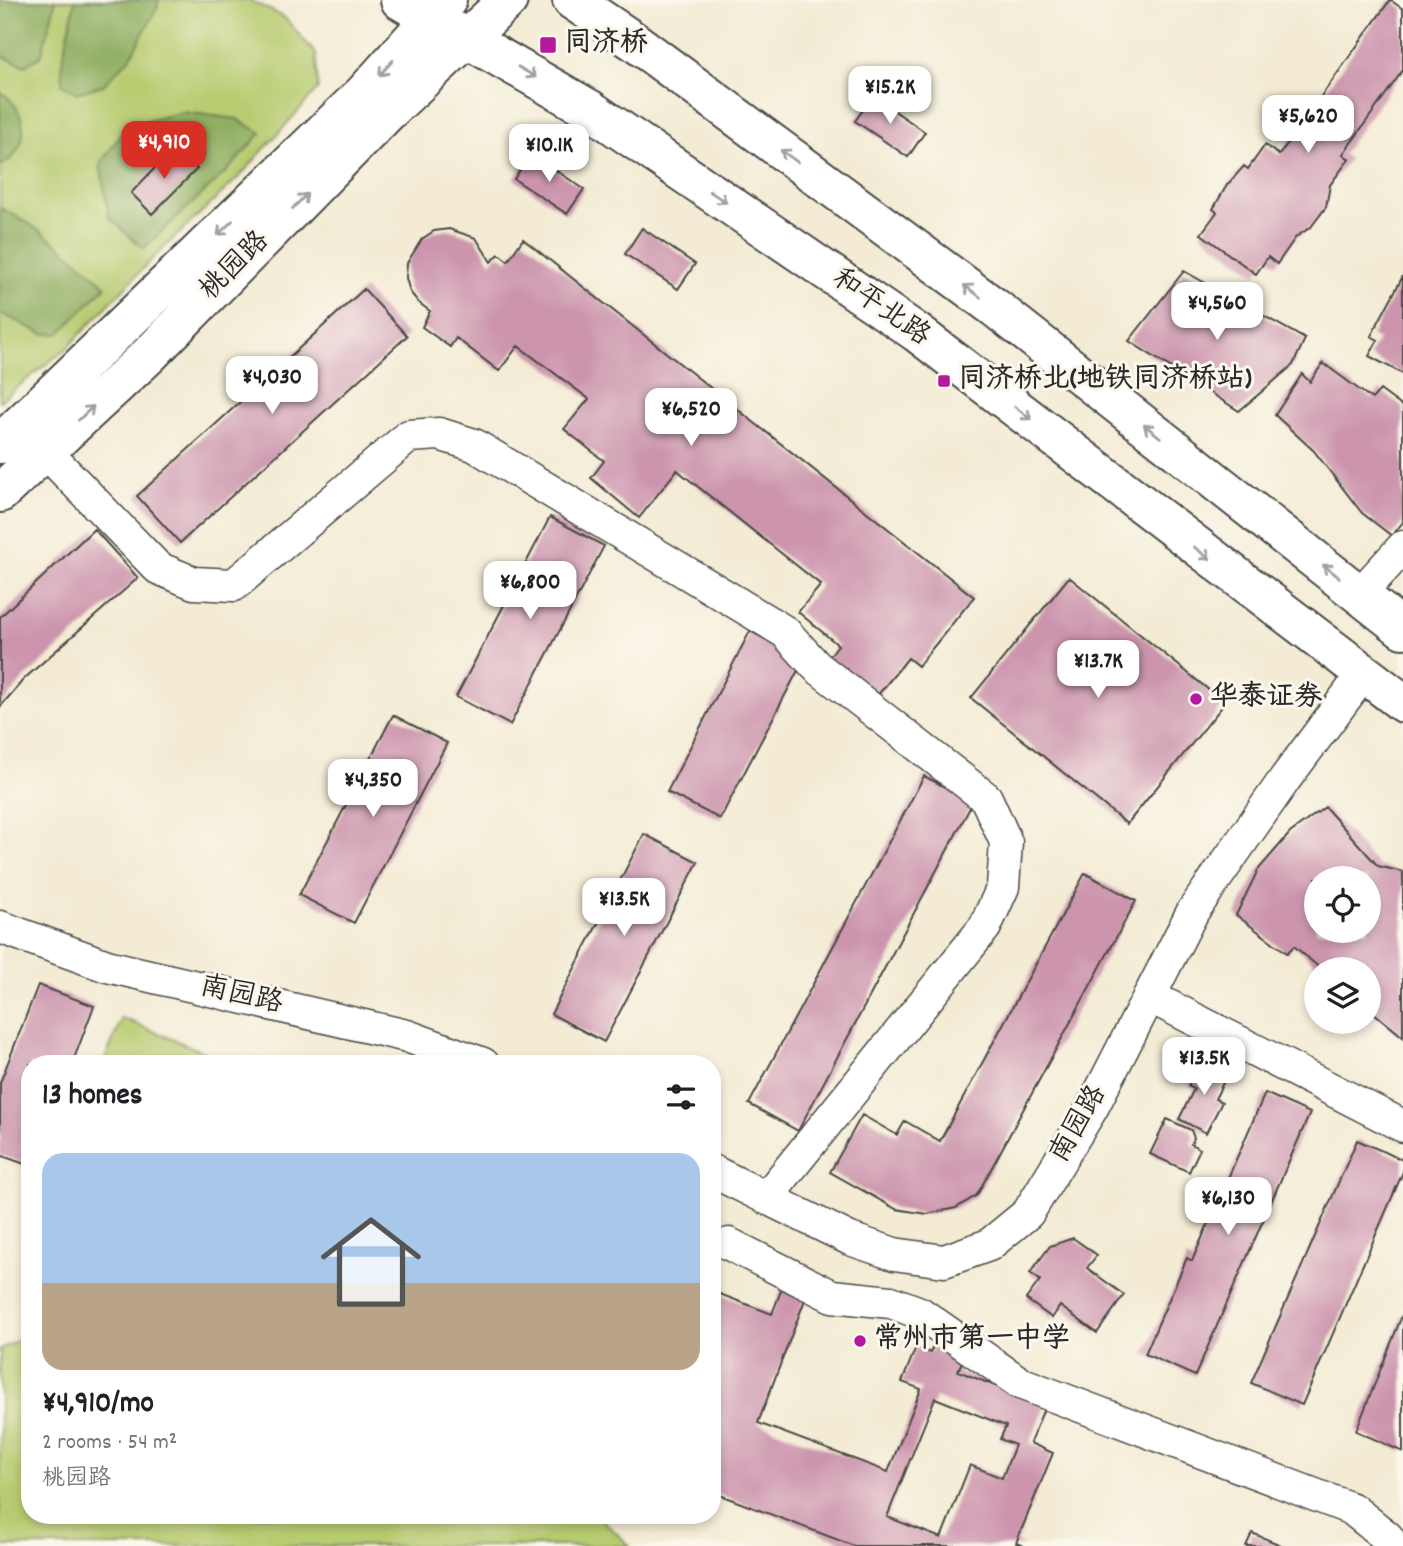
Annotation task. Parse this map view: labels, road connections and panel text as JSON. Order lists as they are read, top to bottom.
{
  "streets": {
    "main road": ["桃园路", "和平北路"],
    "street": ["南园路"]
  },
  "crossings": [
    ["桃园路", "和平北路"],
    ["和平北路", "南园路"]
  ],
  "places": {
    "transit": ["同济桥", "同济桥北(地铁同济桥站)"],
    "other": ["华泰证券", "常州市第一中学"]
  },
  "page": {
    "price": [
      "¥15.2K",
      "¥5,620",
      "¥4,910",
      "¥10.1K",
      "¥4,560",
      "¥4,030",
      "¥6,520",
      "¥6,800",
      "¥13.7K",
      "¥4,350",
      "¥13.5K",
      "¥13.5K",
      "¥6,130"
    ],
    "heading": "13 homes",
    "list": [
      {
        "name": "¥4,910/mo",
        "note": "2 rooms · 54 m² · 桃园路"
      }
    ]
  }
}
